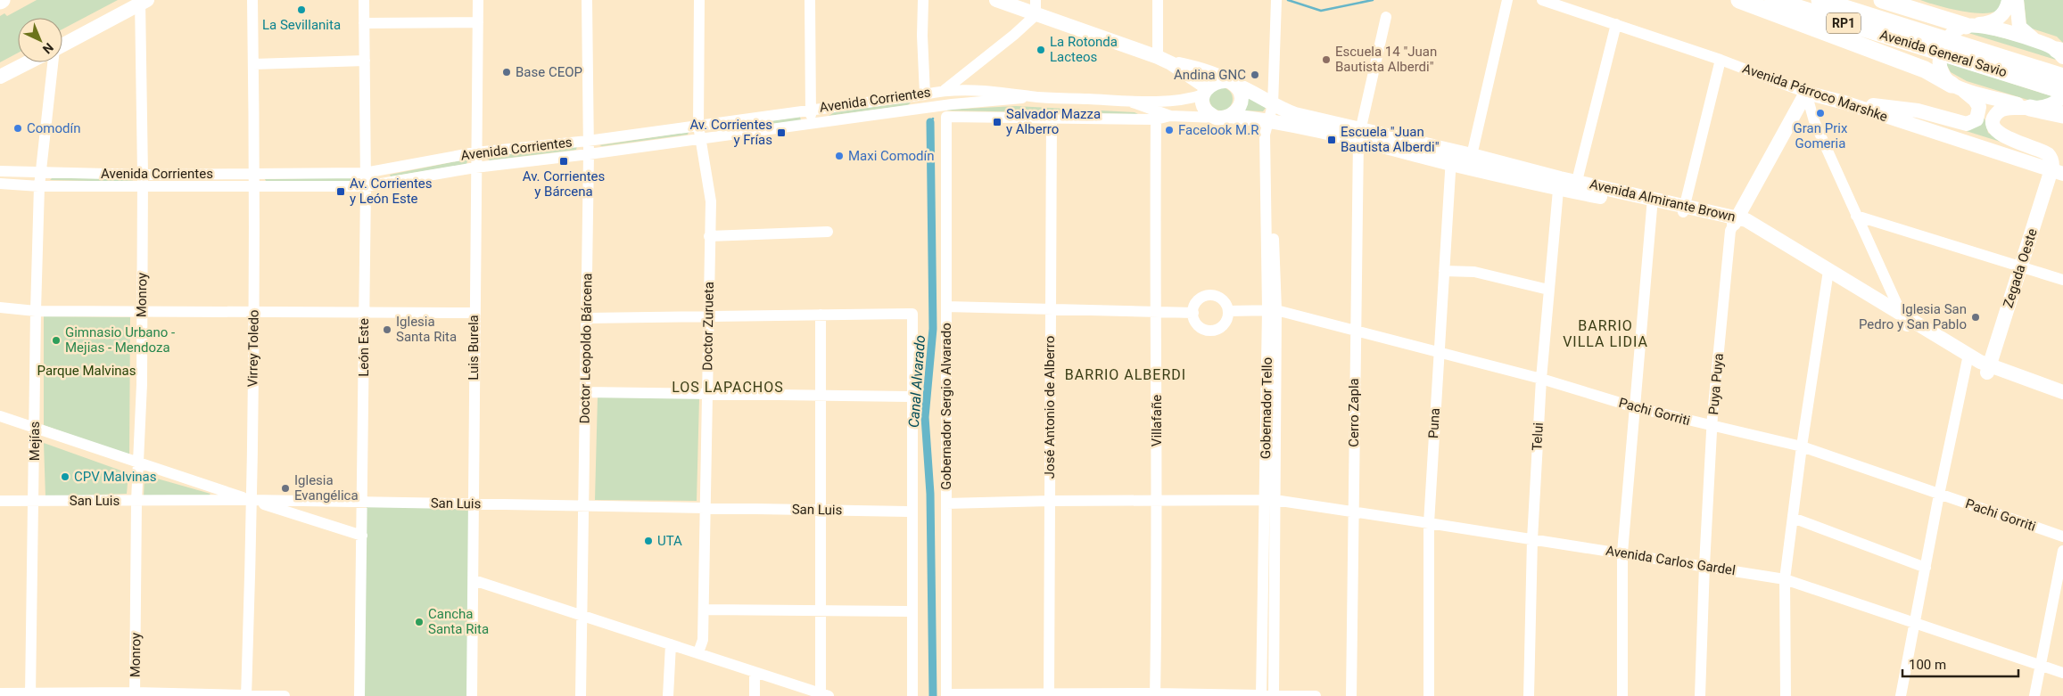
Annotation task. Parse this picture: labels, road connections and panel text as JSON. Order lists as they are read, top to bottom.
{
  "streets": {
    "highway": ["RP1", "Avenida General Savio"],
    "main road": [
      "Avenida Párroco Marshke",
      "Avenida Almirante Brown",
      "Zegada Oeste",
      "Puya Puya"
    ],
    "street": [
      "Avenida Corrientes",
      "Monroy",
      "Doctor Zurueta",
      "León Este",
      "Luis Burela",
      "Virrey Toledo",
      "Doctor Leopoldo Bárcena",
      "Gobernador Sergio Alvarado",
      "José Antonio de Alberro",
      "Gobernador Tello",
      "Pachi Gorriti",
      "Cerro Zapla",
      "Villafañe",
      "Puna",
      "Telui",
      "Mejías",
      "San Luis",
      "Avenida Carlos Gardel"
    ]
  },
  "crossings": [
    ["Avenida Párroco Marshke", "Zegada Oeste"],
    ["Avenida Párroco Marshke", "Puya Puya"],
    ["Avenida Corrientes", "Avenida Almirante Brown"],
    ["Avenida Corrientes", "Monroy"],
    ["Avenida Corrientes", "Doctor Zurueta"],
    ["Avenida Corrientes", "León Este"],
    ["Avenida Corrientes", "Luis Burela"],
    ["Avenida Corrientes", "Virrey Toledo"],
    ["Avenida Corrientes", "Doctor Leopoldo Bárcena"],
    ["Avenida Corrientes", "Mejías"],
    ["Avenida Almirante Brown", "Zegada Oeste"],
    ["Avenida Almirante Brown", "Puya Puya"],
    ["Avenida Almirante Brown", "Gobernador Tello"],
    ["Avenida Almirante Brown", "Cerro Zapla"],
    ["Avenida Almirante Brown", "Puna"],
    ["Avenida Almirante Brown", "Telui"],
    ["Monroy", "San Luis"],
    ["Doctor Zurueta", "San Luis"],
    ["León Este", "San Luis"],
    ["Luis Burela", "San Luis"],
    ["Virrey Toledo", "San Luis"],
    ["Doctor Leopoldo Bárcena", "San Luis"],
    ["Puya Puya", "Pachi Gorriti"],
    ["Puya Puya", "Avenida Carlos Gardel"],
    ["Gobernador Sergio Alvarado", "Avenida Carlos Gardel"],
    ["José Antonio de Alberro", "Avenida Carlos Gardel"],
    ["Gobernador Tello", "Pachi Gorriti"],
    ["Gobernador Tello", "Avenida Carlos Gardel"],
    ["Pachi Gorriti", "Cerro Zapla"],
    ["Pachi Gorriti", "Puna"],
    ["Pachi Gorriti", "Telui"],
    ["Cerro Zapla", "Avenida Carlos Gardel"],
    ["Villafañe", "Avenida Carlos Gardel"],
    ["Puna", "Avenida Carlos Gardel"],
    ["Telui", "Avenida Carlos Gardel"],
    ["Mejías", "San Luis"]
  ],
  "districts": ["BARRIO VILLA LIDIA", "BARRIO ALBERDI", "LOS LAPACHOS"],
  "water": ["Canal Alvarado"],
  "parks": ["Parque Malvinas"],
  "places": {
    "other": [
      "La Sevillanita",
      "La Rotonda Lacteos",
      "Escuela 14 \"Juan Bautista Alberdi\"",
      "Base CEOP",
      "Andina GNC",
      "Gran Prix Gomeria",
      "Comodín",
      "Facelook M.R",
      "Maxi Comodín",
      "Iglesia San Pedro y San Pablo",
      "Iglesia Santa Rita",
      "Gimnasio Urbano - Mejias - Mendoza",
      "CPV Malvinas",
      "Iglesia Evangélica",
      "UTA",
      "Cancha Santa Rita"
    ],
    "transit": [
      "Salvador Mazza y Alberro",
      "Av. Corrientes y Frías",
      "Escuela \"Juan Bautista Alberdi\"",
      "Av. Corrientes y Bárcena",
      "Av. Corrientes y León Este"
    ]
  },
  "scale_bar": "100 m",
  "north": "bottom right"
}
